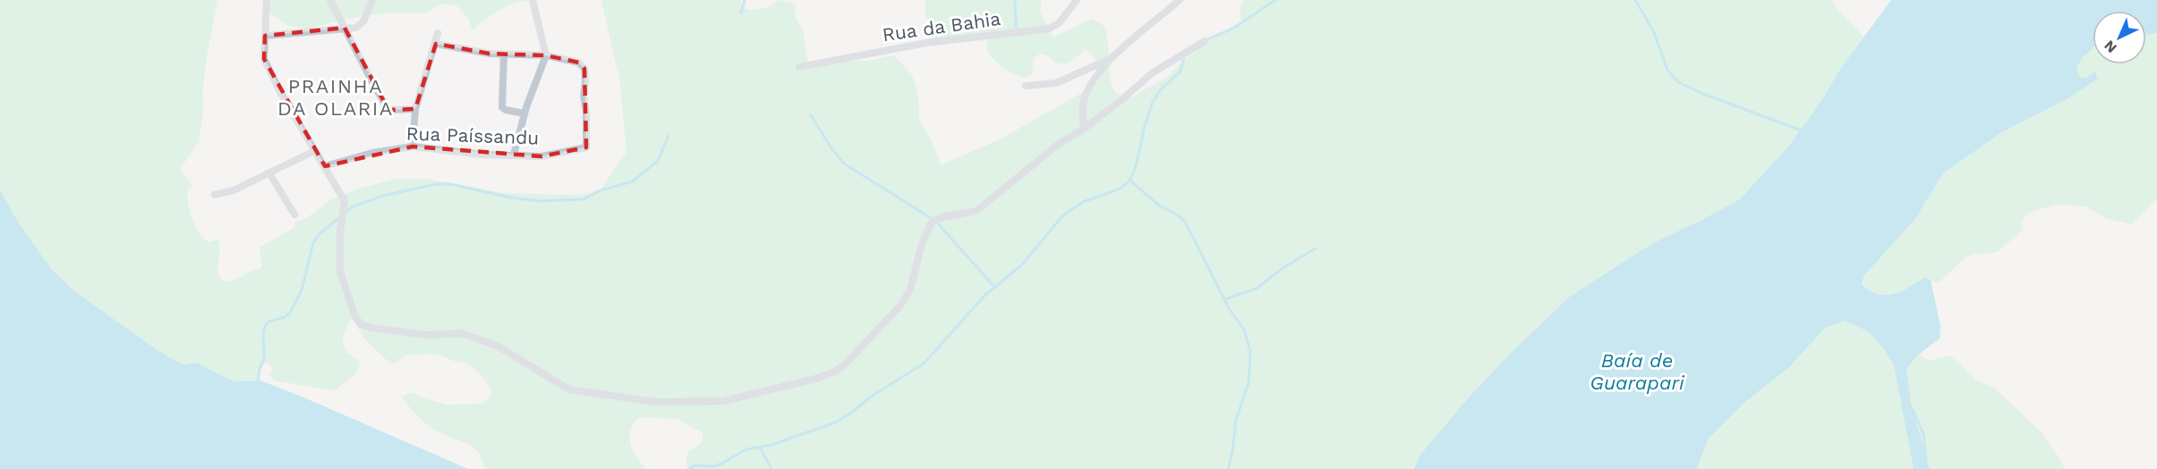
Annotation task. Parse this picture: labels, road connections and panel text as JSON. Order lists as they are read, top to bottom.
{
  "streets": {
    "street": ["Rua da Bahia", "Rua Paíssandu"]
  },
  "districts": ["PRAINHA DA OLARIA"],
  "water": ["Baía de Guarapari"],
  "north": "bottom left"
}
